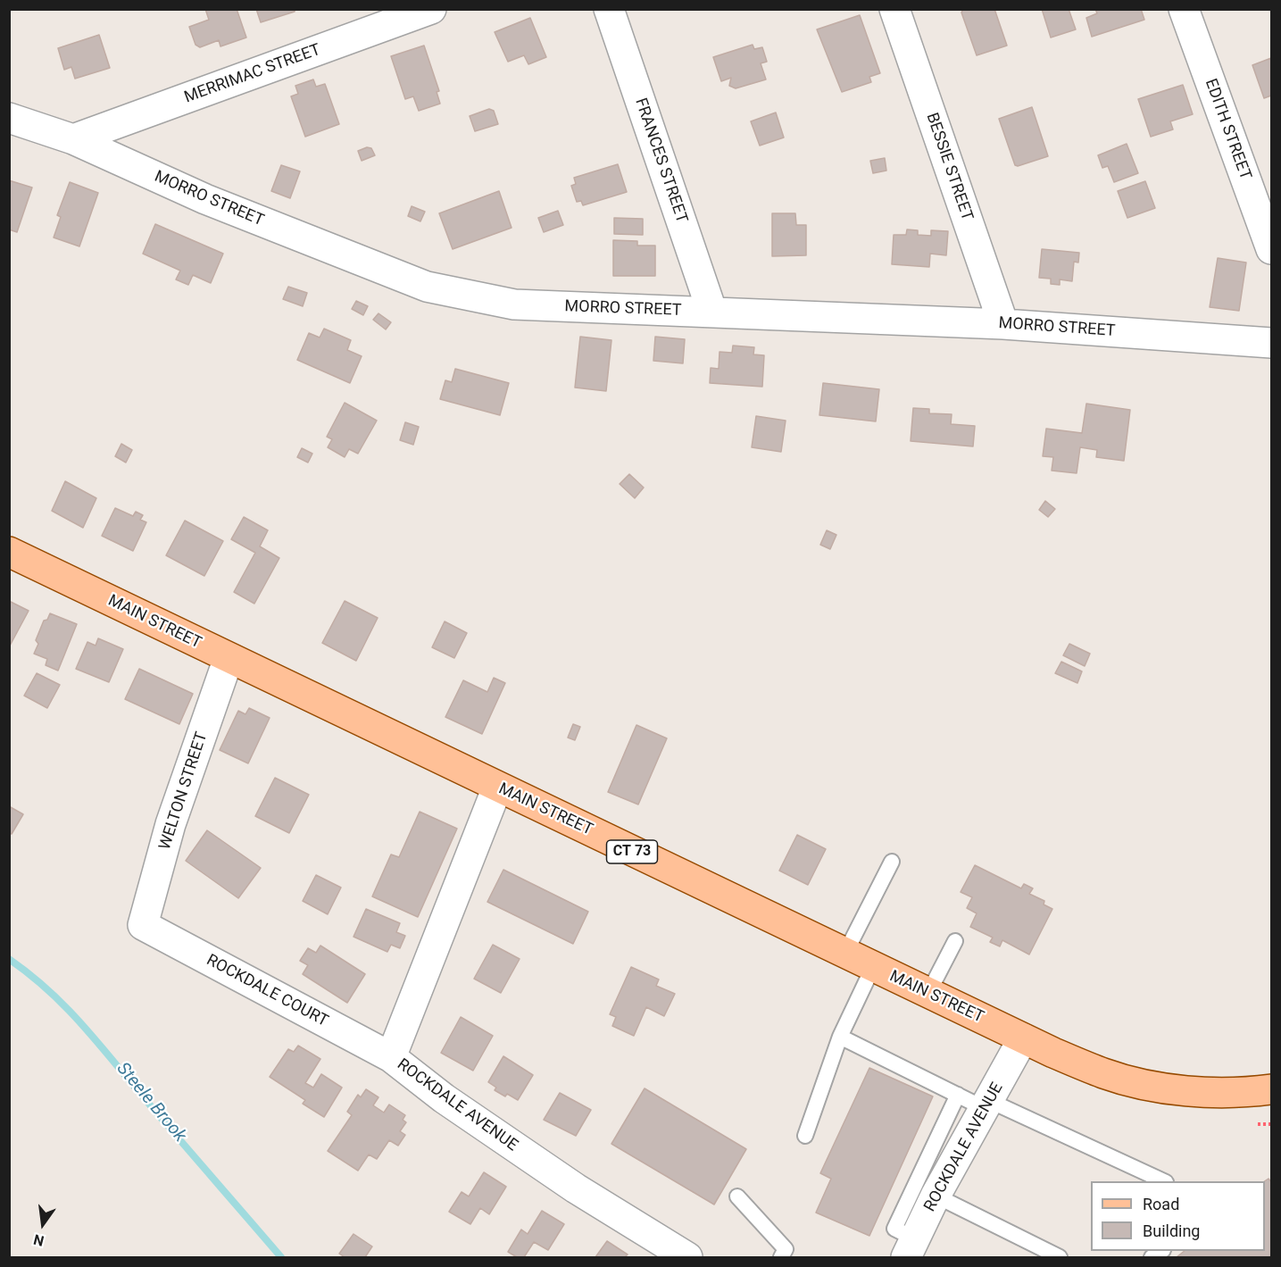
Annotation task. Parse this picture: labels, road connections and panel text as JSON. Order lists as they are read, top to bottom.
{
  "streets": {
    "main road": ["MAIN STREET", "CT 73"],
    "street": [
      "MERRIMAC STREET",
      "EDITH STREET",
      "FRANCES STREET",
      "BESSIE STREET",
      "MORRO STREET",
      "WELTON STREET",
      "ROCKDALE COURT",
      "ROCKDALE AVENUE"
    ]
  },
  "crossings": [
    ["MERRIMAC STREET", "MORRO STREET"],
    ["FRANCES STREET", "MORRO STREET"],
    ["BESSIE STREET", "MORRO STREET"],
    ["MAIN STREET", "WELTON STREET"],
    ["MAIN STREET", "ROCKDALE AVENUE"],
    ["WELTON STREET", "ROCKDALE COURT"],
    ["ROCKDALE COURT", "ROCKDALE AVENUE"]
  ],
  "water": ["Steele Brook"],
  "legend": ["Road", "Building"],
  "north": "bottom"
}
